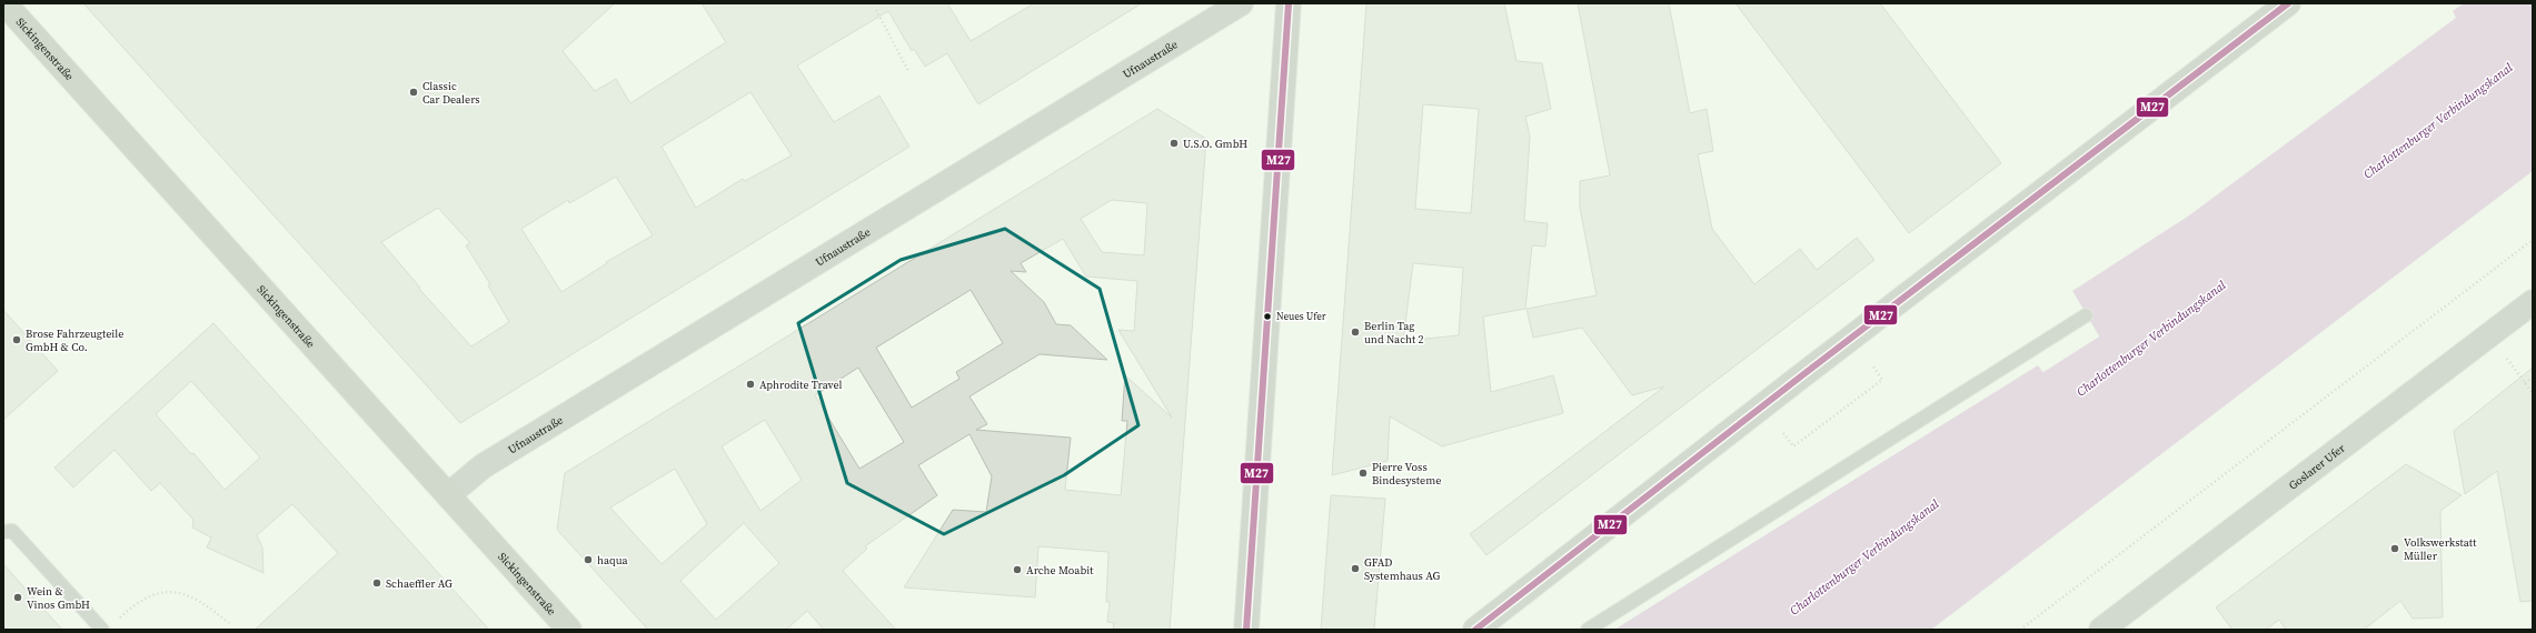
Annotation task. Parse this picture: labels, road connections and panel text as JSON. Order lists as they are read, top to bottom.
{
  "streets": {
    "main road": ["Sickingenstraße"],
    "street": ["Ufnaustraße", "Goslarer Ufer"]
  },
  "crossings": [
    ["Sickingenstraße", "Ufnaustraße"]
  ],
  "water": ["Charlottenburger Verbindungskanal"],
  "places": [
    "Classic Car Dealers",
    "U.S.O. GmbH",
    "Neues Ufer",
    "Berlin Tag und Nacht 2",
    "Brose Fahrzeugteile GmbH & Co.",
    "Aphrodite Travel",
    "Pierre Voss Bindesysteme",
    "Volkswerkstatt Müller",
    "haqua",
    "GFAD Systemhaus AG",
    "Arche Moabit",
    "Schaeffler AG",
    "Wein & Vinos GmbH"
  ],
  "lines": ["transit line M27"]
}
